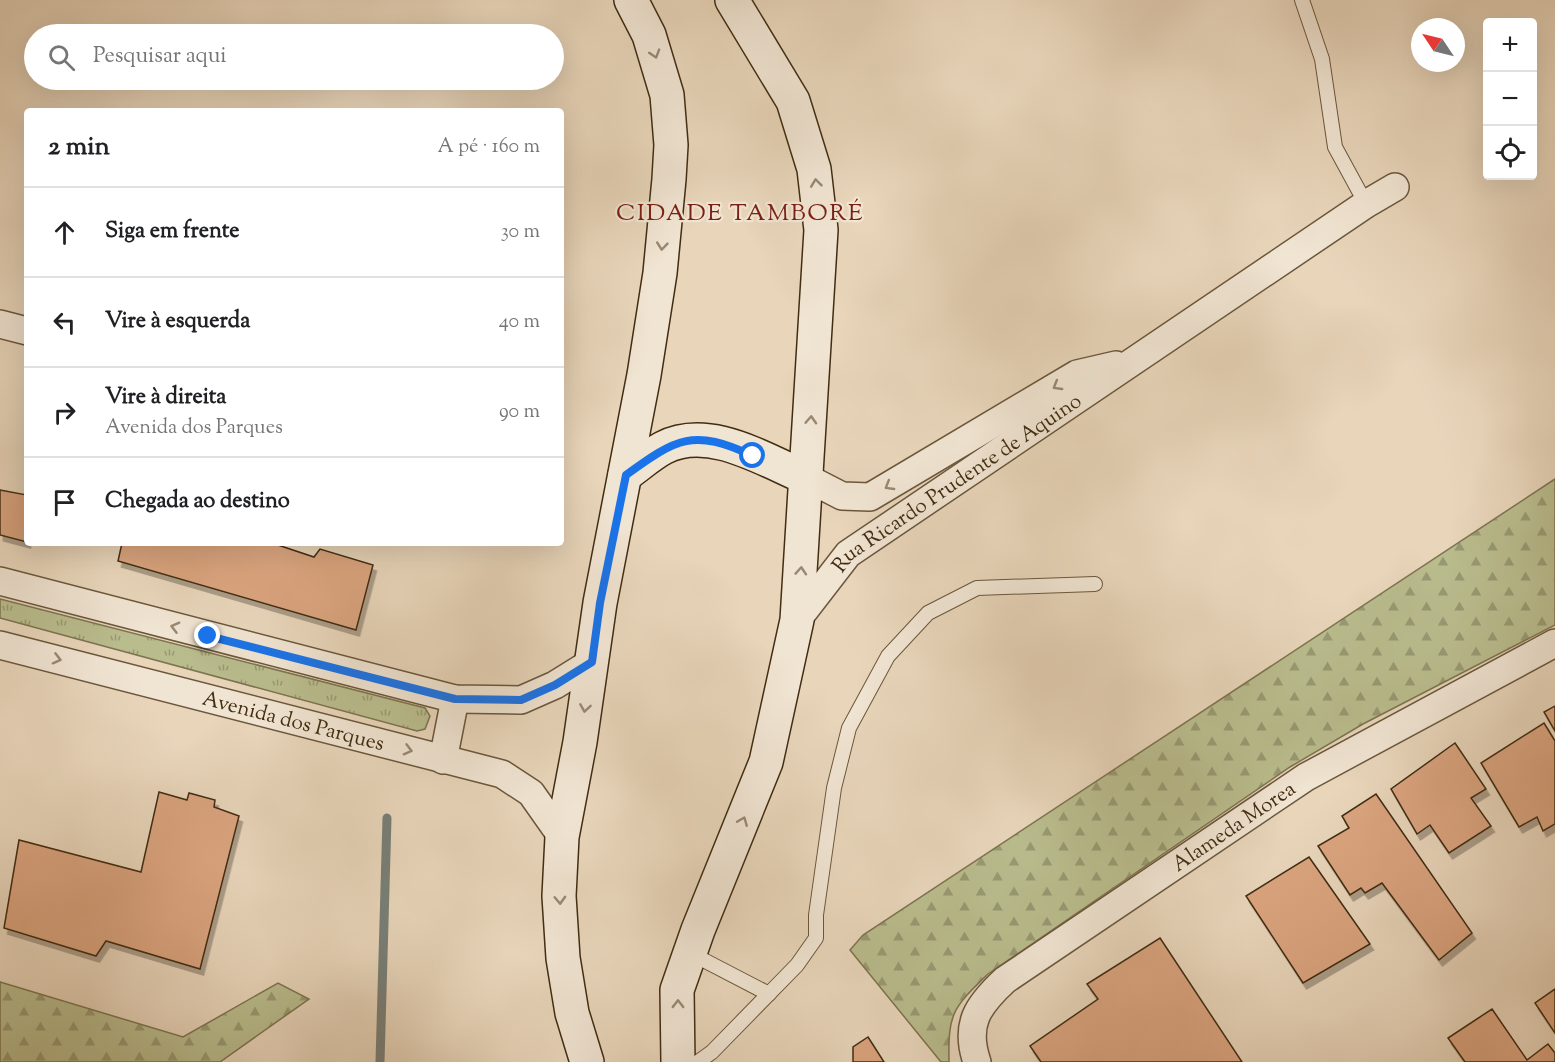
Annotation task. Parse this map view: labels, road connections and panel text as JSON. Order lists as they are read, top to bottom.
{
  "streets": {
    "street": ["Rua Ricardo Prudente de Aquino", "Avenida dos Parques", "Alameda Morea"]
  },
  "districts": ["CIDADE TAMBORÉ"],
  "north": "top left",
  "page": {
    "map_buttons": ["+", "−"],
    "search": "Pesquisar aqui",
    "heading": ["2 min", "A pé · 160 m"],
    "list": [
      ["Siga em frente", "30 m"],
      ["Vire à esquerda", "40 m"],
      ["Vire à direita", "Avenida dos Parques", "90 m"],
      "Chegada ao destino"
    ]
  }
}
